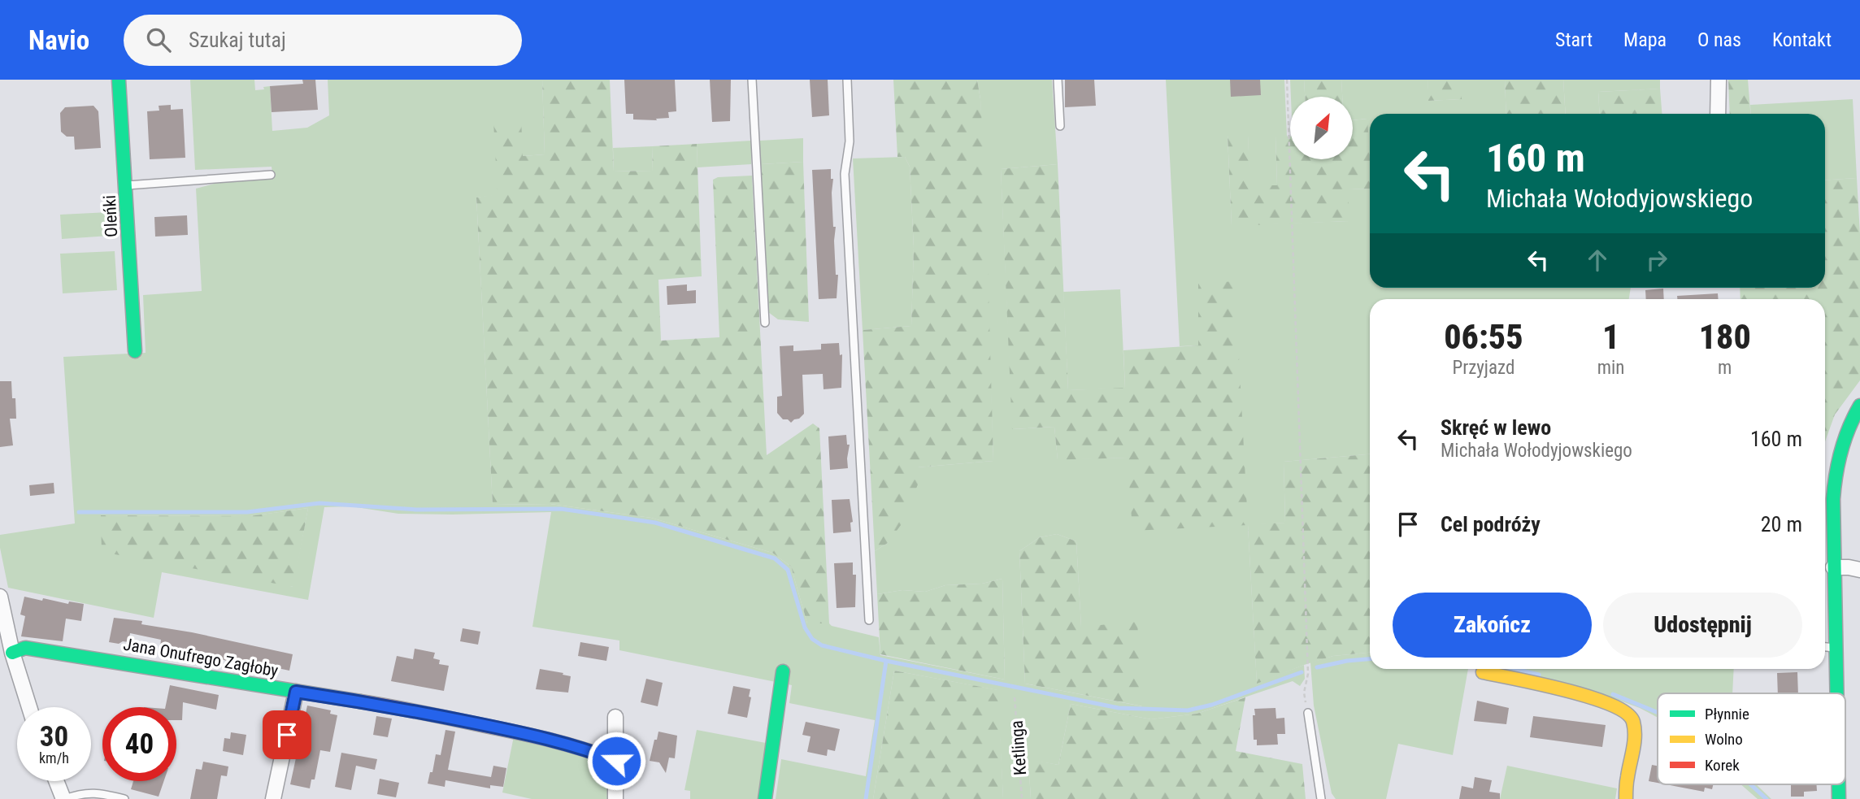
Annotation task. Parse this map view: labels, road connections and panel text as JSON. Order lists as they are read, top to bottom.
{
  "streets": {
    "street": ["Oleńki", "Jana Onufrego Zagłoby"],
    "path": ["Ketlinga"]
  },
  "legend": ["Płynnie", "Wolno", "Korek"],
  "north": "top right",
  "page": {
    "header": "Navio",
    "search": "Szukaj tutaj",
    "nav": [
      "Start",
      "Mapa",
      "O nas",
      "Kontakt"
    ],
    "turn": ["160 m", "Michała Wołodyjowskiego"],
    "eta": [
      "06:55",
      "Przyjazd",
      "1",
      "min",
      "180",
      "m"
    ],
    "list": [
      {
        "name": "Skręć w lewo",
        "note": "Michała Wołodyjowskiego",
        "value": "160 m"
      },
      {
        "name": "Cel podróży",
        "value": "20 m"
      }
    ],
    "buttons": ["Zakończ", "Udostępnij"],
    "speed": "30 km/h",
    "limit": "40"
  }
}
